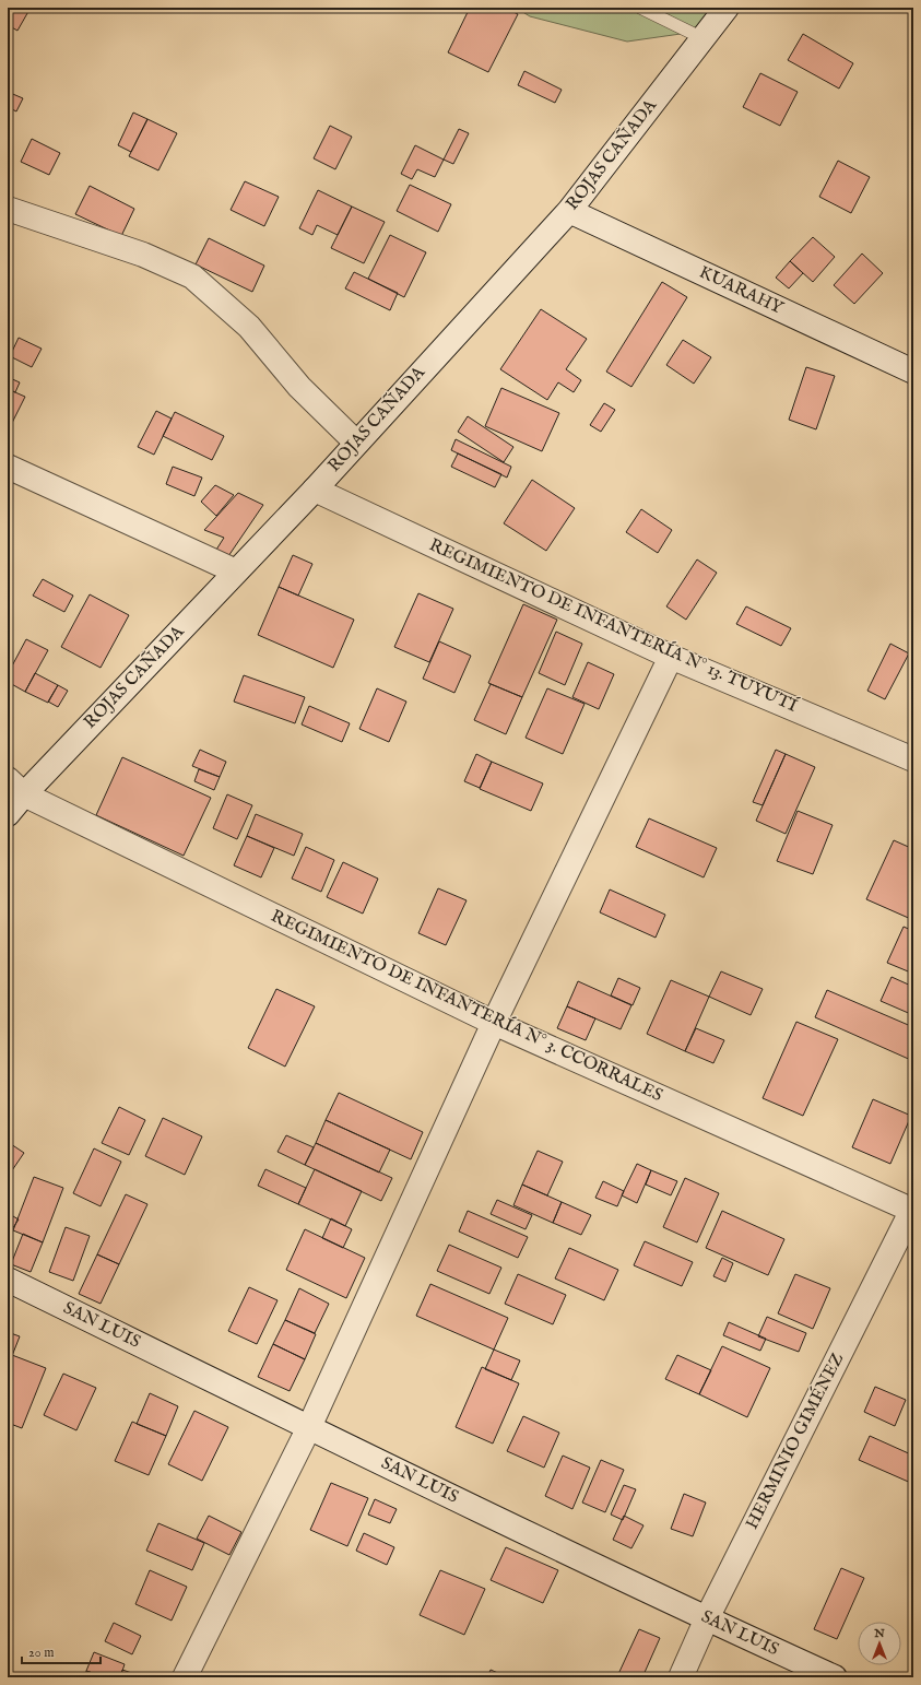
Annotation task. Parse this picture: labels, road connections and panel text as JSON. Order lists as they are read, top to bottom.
{
  "streets": {
    "street": [
      "ROJAS CAÑADA",
      "KUARAHY",
      "REGIMIENTO DE INFANTERÍA N° 13. TUYUTÍ",
      "REGIMIENTO DE INFANTERÍA N° 3. CCORRALES",
      "SAN LUIS",
      "HERMINIO GIMÉNEZ"
    ]
  },
  "crossings": [
    ["ROJAS CAÑADA", "KUARAHY"],
    ["ROJAS CAÑADA", "REGIMIENTO DE INFANTERÍA N° 13. TUYUTÍ"],
    ["ROJAS CAÑADA", "REGIMIENTO DE INFANTERÍA N° 3. CCORRALES"],
    ["REGIMIENTO DE INFANTERÍA N° 3. CCORRALES", "HERMINIO GIMÉNEZ"],
    ["SAN LUIS", "HERMINIO GIMÉNEZ"]
  ],
  "scale_bar": "20 m",
  "north": "top"
}
